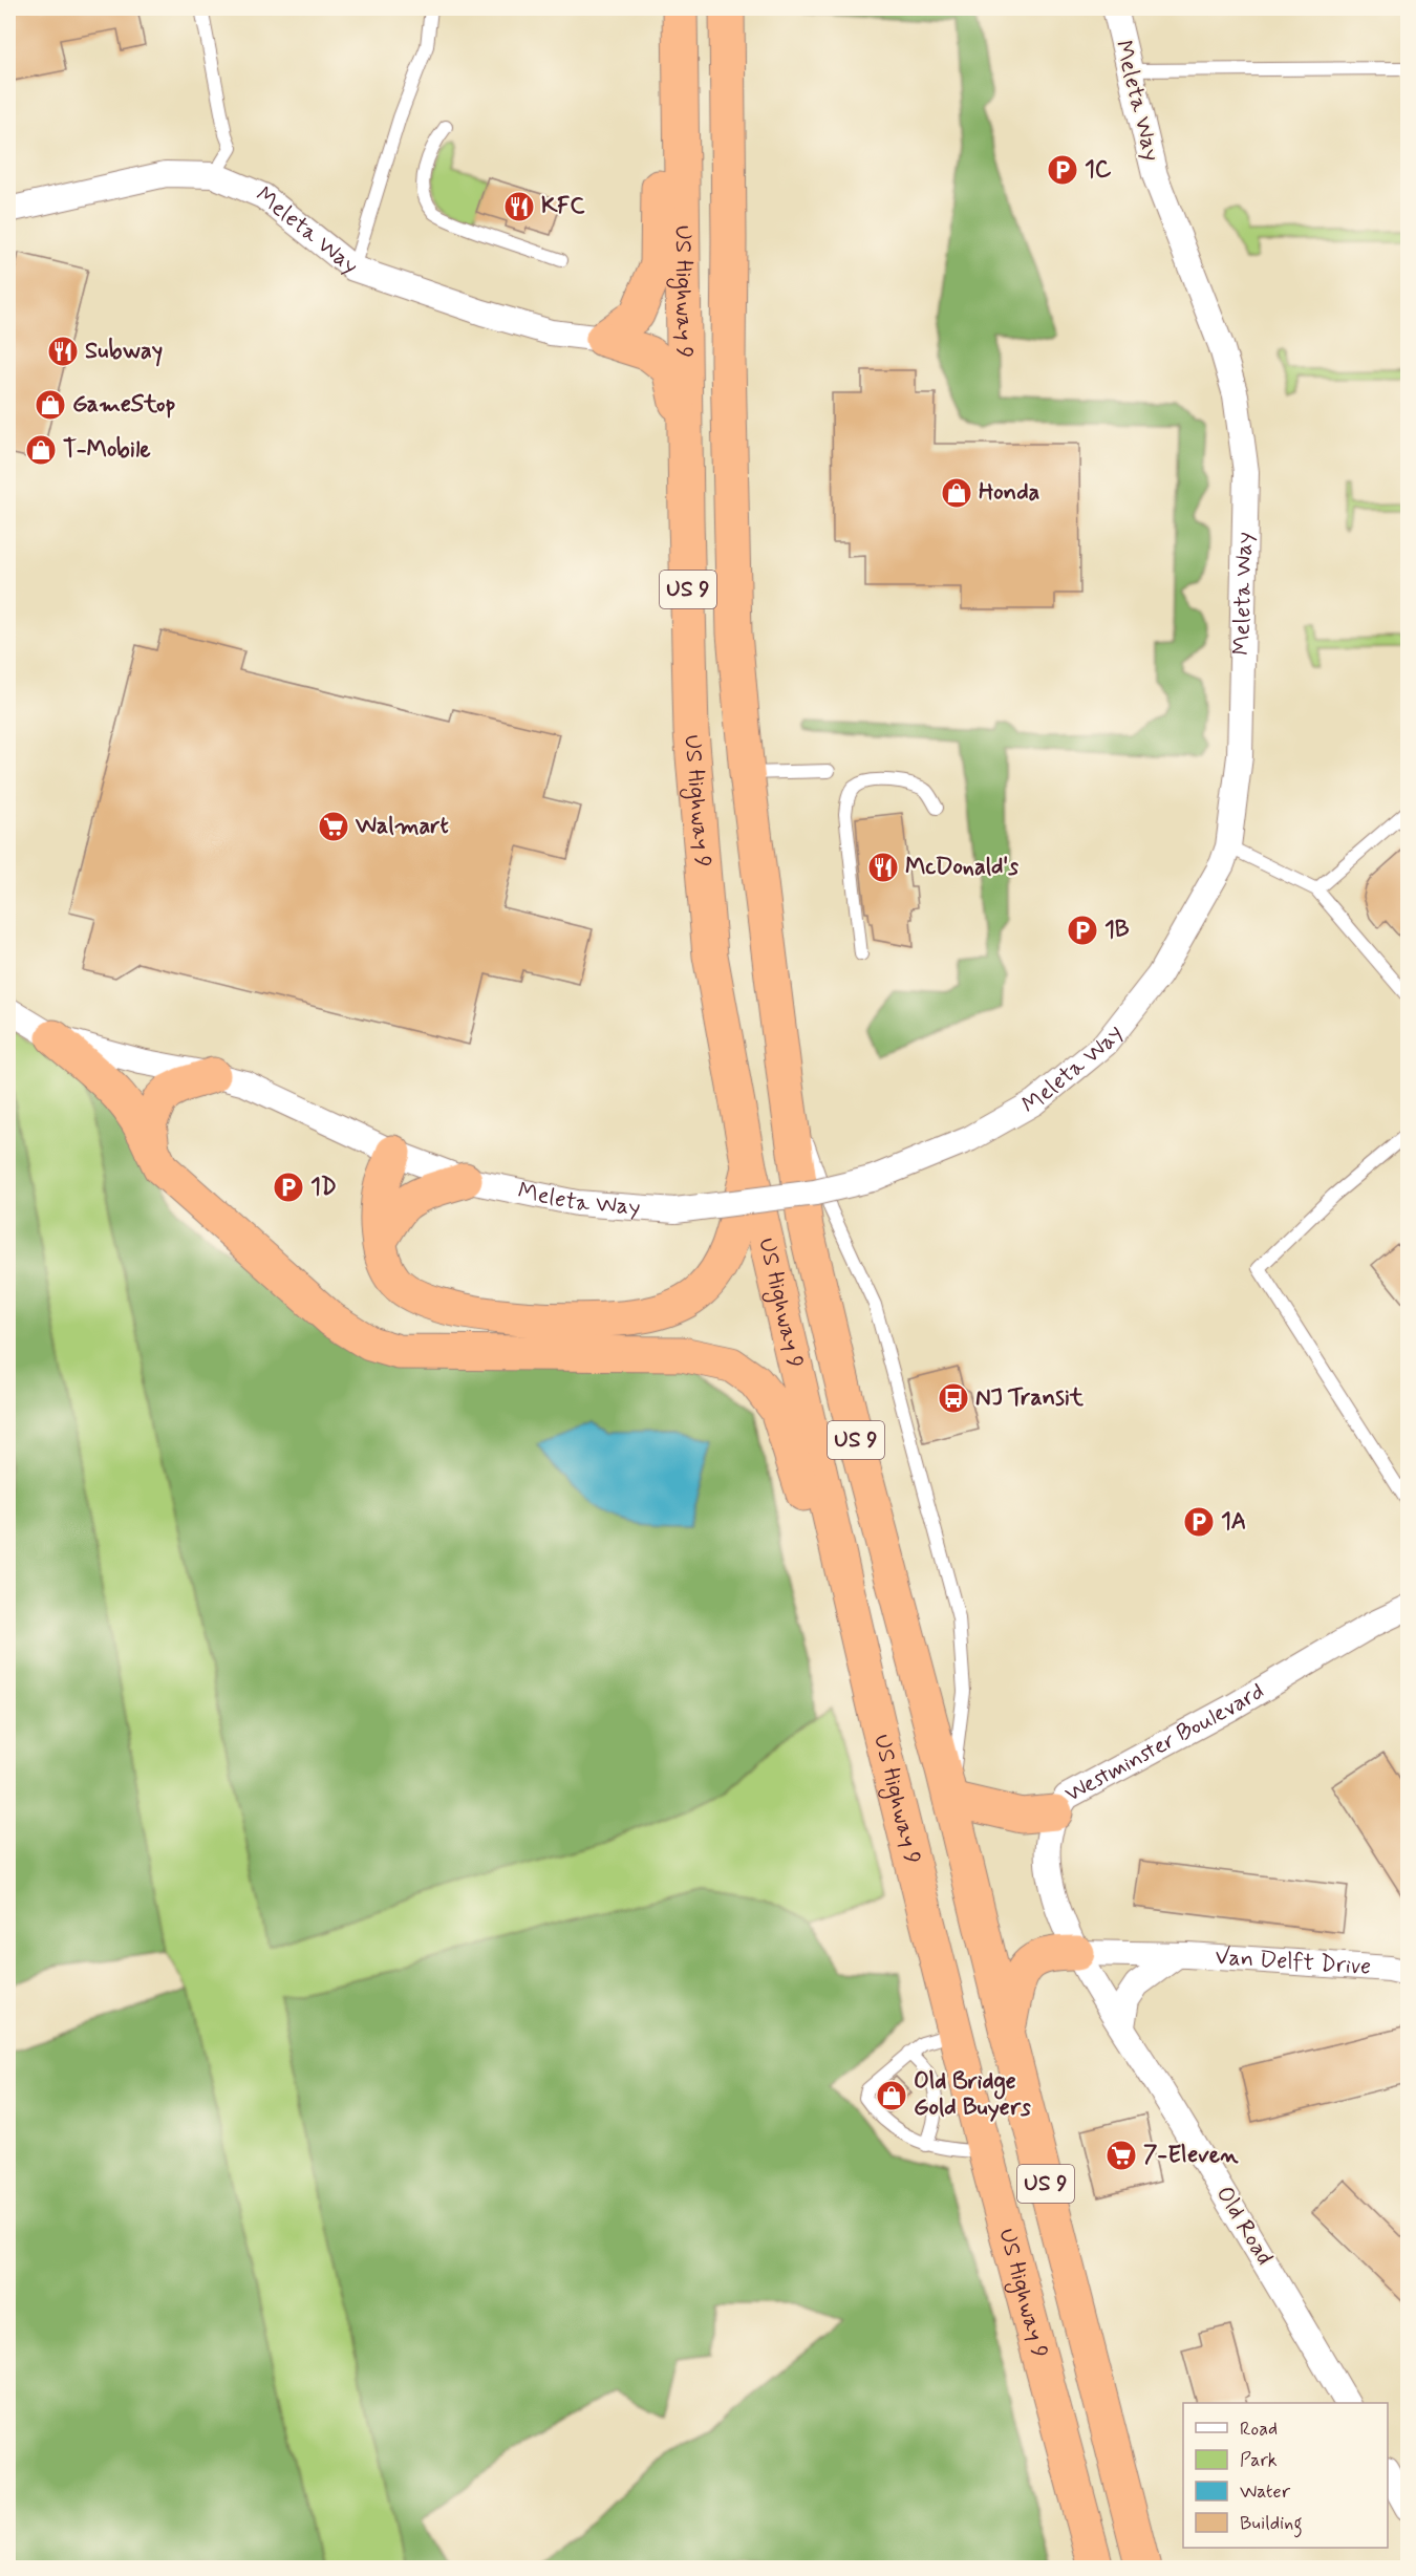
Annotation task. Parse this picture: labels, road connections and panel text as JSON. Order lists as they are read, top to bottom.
{
  "streets": {
    "highway": ["US Highway 9", "US 9"],
    "street": [
      "Meleta Way",
      "Westminster Boulevard",
      "Van Delft Drive",
      "Old Road"
    ]
  },
  "crossings": [
    ["Westminster Boulevard", "Van Delft Drive"],
    ["Westminster Boulevard", "Old Road"],
    ["Van Delft Drive", "Old Road"]
  ],
  "places": {
    "parking": [
      "1C",
      "1B",
      "1D",
      "1A"
    ],
    "restaurant": ["KFC", "Subway", "McDonald's"],
    "shop": [
      "GameStop",
      "T-Mobile",
      "Honda",
      "Old Bridge Gold Buyers"
    ],
    "supermarket": ["Walmart", "7-Eleven"],
    "bus stop": ["NJ Transit"]
  },
  "legend": [
    "Road",
    "Park",
    "Water",
    "Building"
  ]
}
